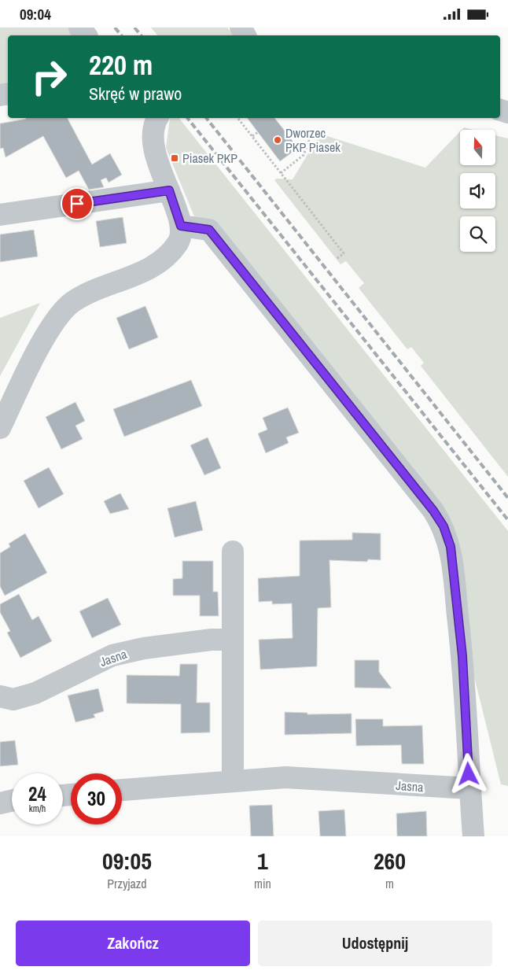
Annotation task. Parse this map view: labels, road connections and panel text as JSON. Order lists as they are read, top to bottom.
{
  "streets": {
    "street": ["Jasna"]
  },
  "places": {
    "other": ["Dworzec PKP Piasek"],
    "transit": ["Piasek PKP"]
  },
  "north": "top",
  "page": {
    "status": "09:04",
    "turn": ["220 m", "Skręć w prawo"],
    "speed": "24 km/h",
    "limit": "30",
    "eta": [
      "09:05",
      "Przyjazd",
      "1",
      "min",
      "260",
      "m"
    ],
    "buttons": ["Zakończ", "Udostępnij"]
  }
}
